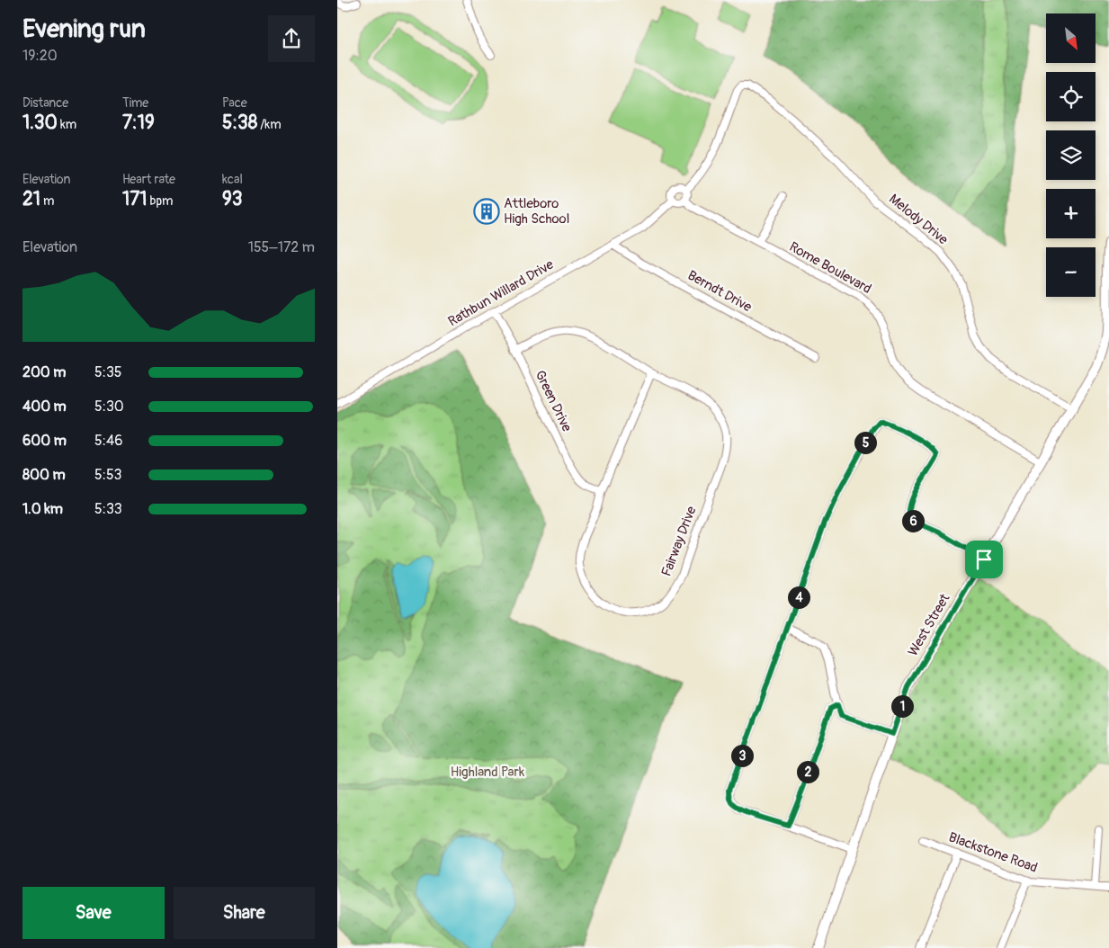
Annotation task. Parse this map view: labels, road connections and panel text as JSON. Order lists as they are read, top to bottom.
{
  "streets": {
    "main road": ["West Street"],
    "street": [
      "Melody Drive",
      "Rome Boulevard",
      "Berndt Drive",
      "Rathbun Willard Drive",
      "Green Drive",
      "Fairway Drive",
      "Blackstone Road"
    ]
  },
  "crossings": [
    ["Melody Drive", "Rome Boulevard"],
    ["Melody Drive", "Rathbun Willard Drive"],
    ["Melody Drive", "West Street"],
    ["Rome Boulevard", "Rathbun Willard Drive"],
    ["Rome Boulevard", "West Street"],
    ["Berndt Drive", "Rathbun Willard Drive"],
    ["Rathbun Willard Drive", "Green Drive"],
    ["Green Drive", "Fairway Drive"]
  ],
  "parks": ["Highland Park"],
  "places": {
    "building": ["Attleboro High School"]
  },
  "north": "bottom right",
  "page": {
    "heading": ["Evening run", "19:20"],
    "map_buttons": ["+", "−"],
    "stats": [
      ["Distance", "1.30 km"],
      ["Time", "7:19"],
      ["Pace", "5:38 /km"],
      ["Elevation", "21 m"],
      ["Heart rate", "171 bpm"],
      ["kcal", "93"]
    ],
    "chart": ["Elevation", "155–172 m"],
    "list": [
      {
        "name": "200 m",
        "note": "5:35"
      },
      {
        "name": "400 m",
        "note": "5:30"
      },
      {
        "name": "600 m",
        "note": "5:46"
      },
      {
        "name": "800 m",
        "note": "5:53"
      },
      {
        "name": "1.0 km",
        "note": "5:33"
      }
    ],
    "pins": [
      "5",
      "6",
      "4",
      "1",
      "3",
      "2"
    ],
    "buttons": ["Save", "Share"]
  }
}
